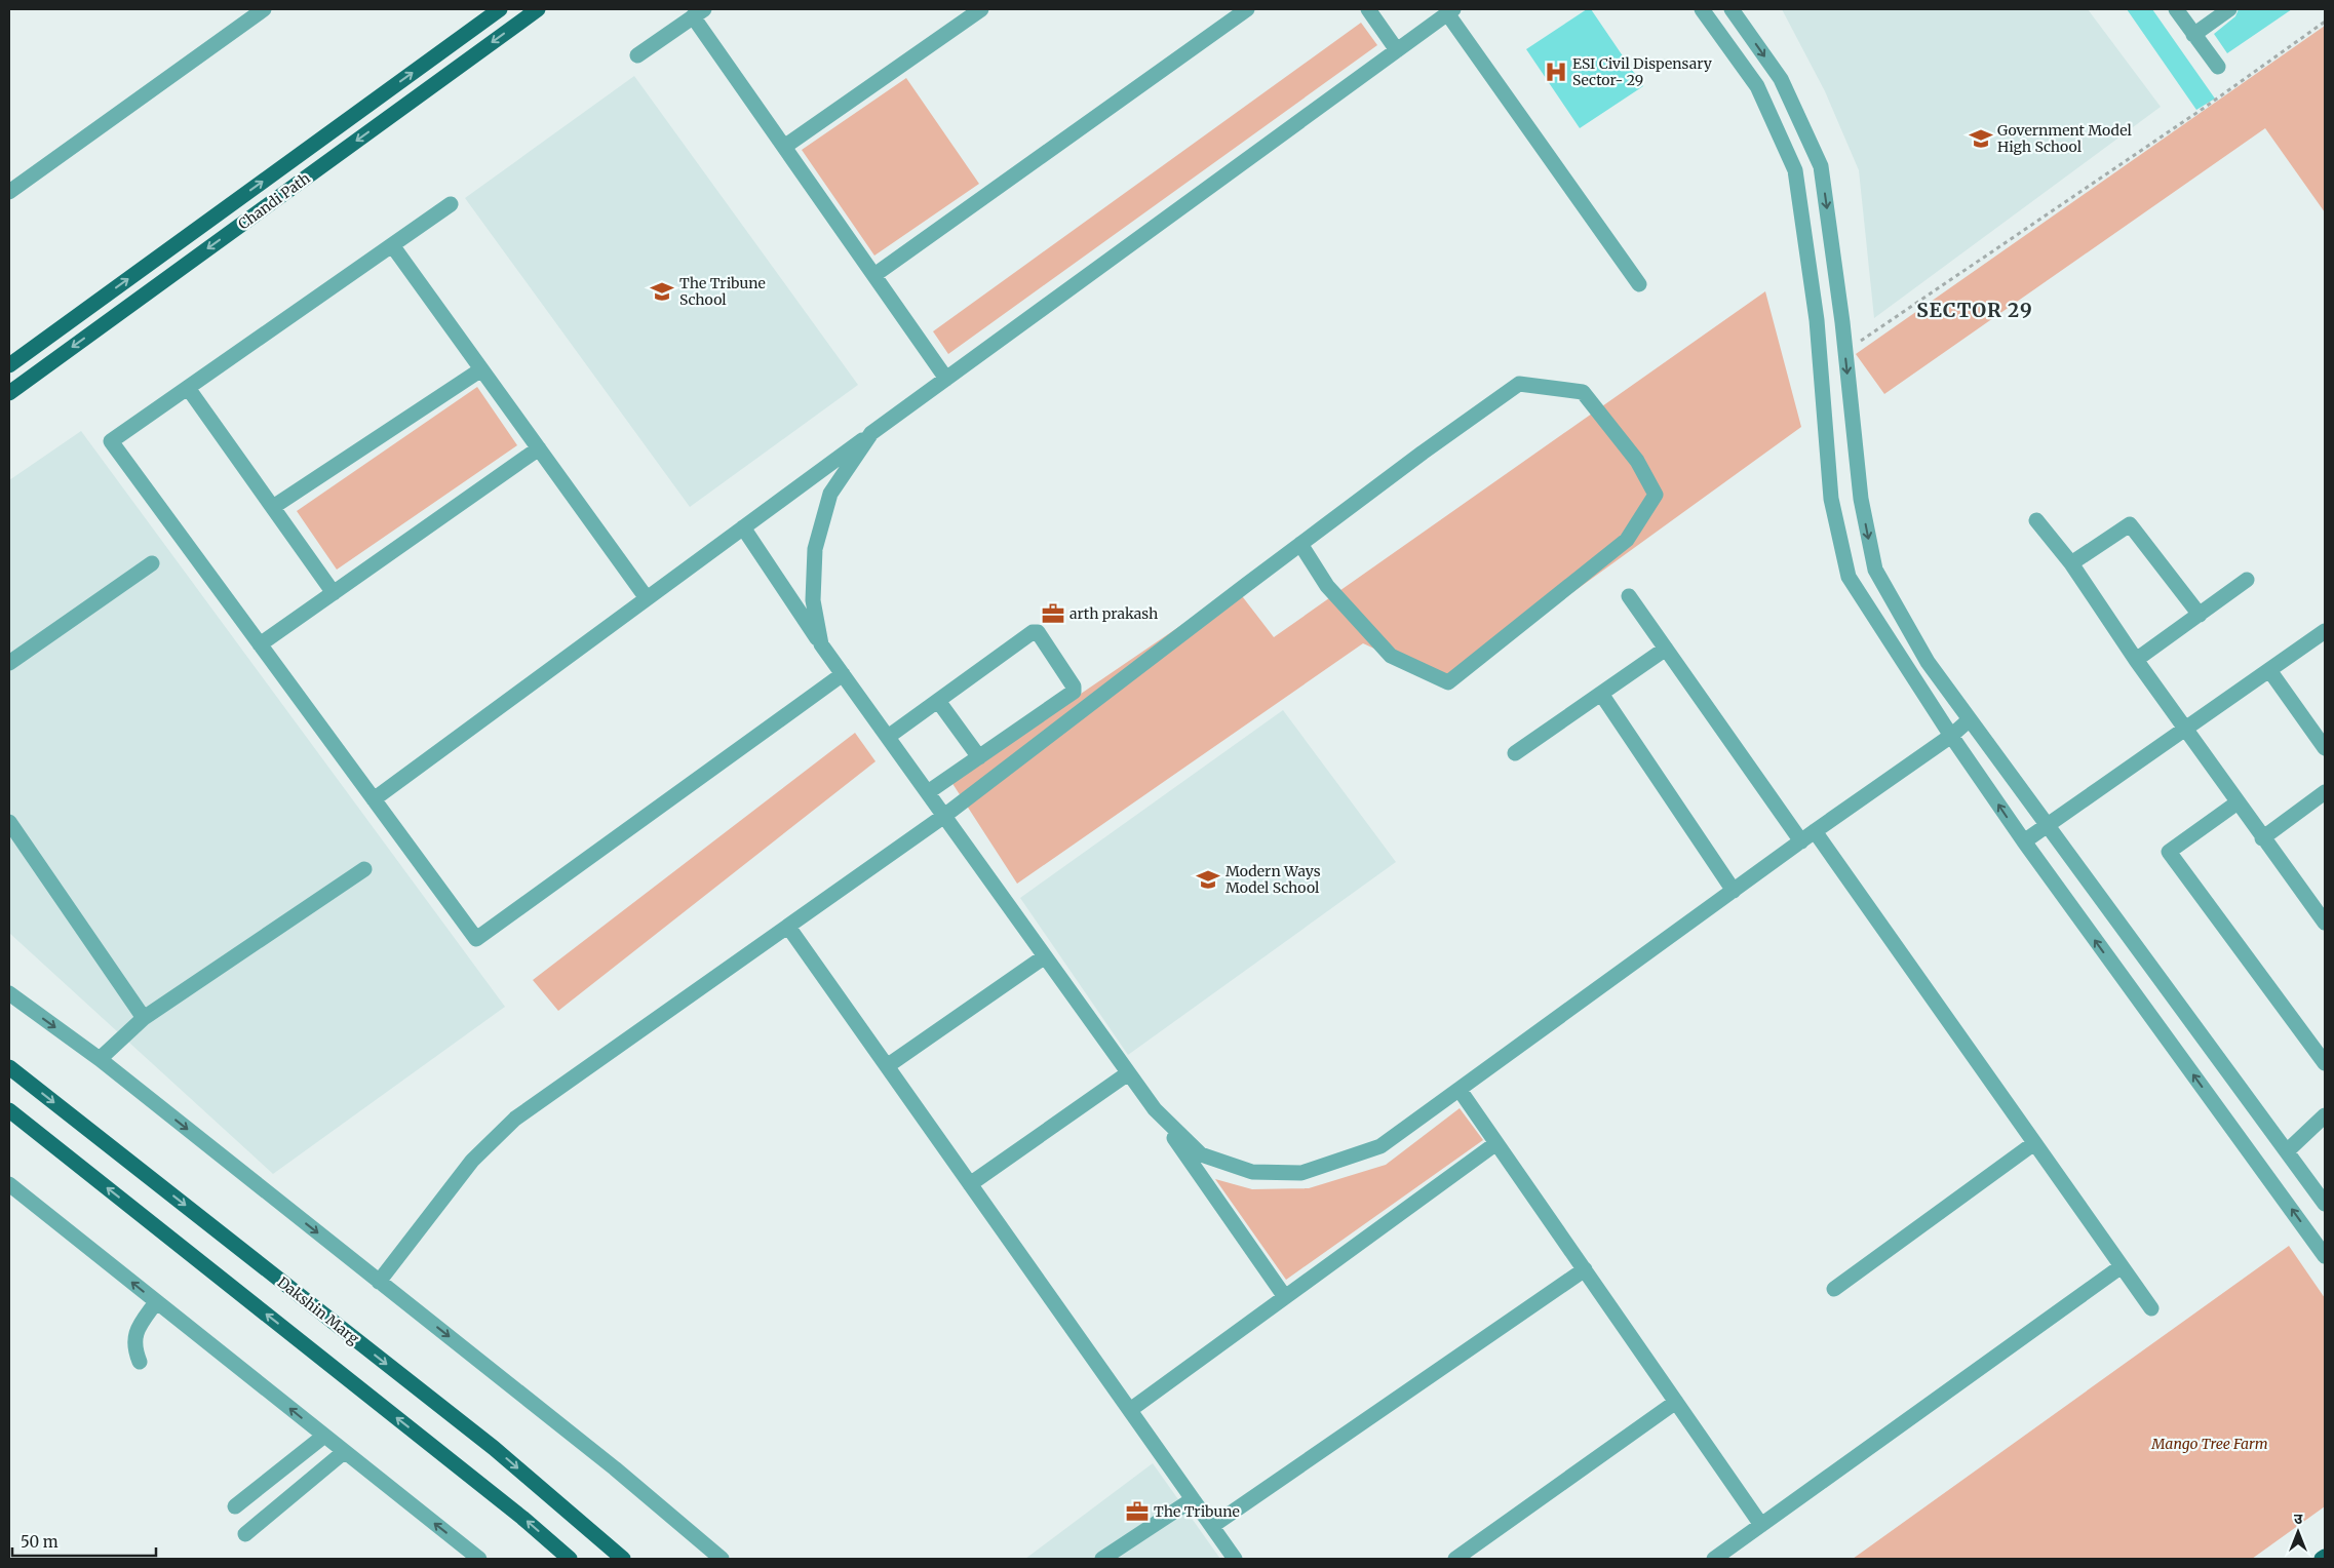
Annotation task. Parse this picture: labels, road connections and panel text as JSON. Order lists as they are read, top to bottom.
{
  "streets": {
    "main road": ["Chandi Path", "Dakshin Marg"]
  },
  "districts": ["SECTOR 29"],
  "parks": ["Mango Tree Farm"],
  "places": {
    "hospital": ["ESI Civil Dispensary Sector- 29"],
    "school or university": ["Government Model High School", "The Tribune School", "Modern Ways Model School"],
    "office": ["arth prakash", "The Tribune"]
  },
  "scale_bar": "50 m",
  "north": "top"
}
